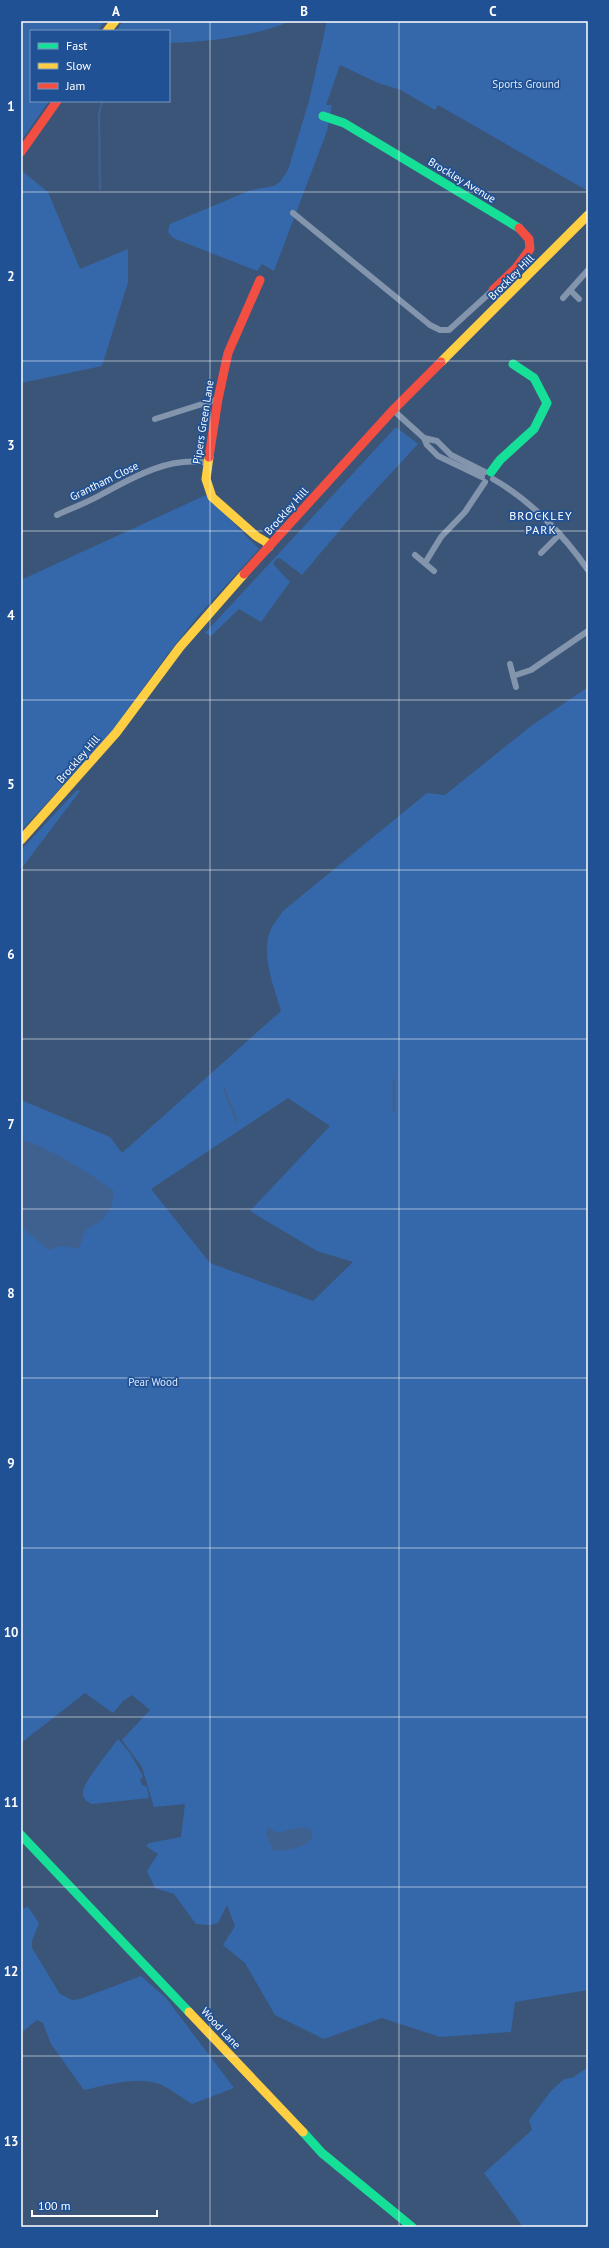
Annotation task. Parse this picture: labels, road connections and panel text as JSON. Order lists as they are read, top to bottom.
{
  "streets": {
    "main road": [
      "Brockley Avenue",
      "Brockley Hill",
      "Pipers Green Lane",
      "Wood Lane"
    ],
    "street": ["Grantham Close"]
  },
  "crossings": [
    ["Brockley Hill", "Pipers Green Lane"],
    ["Pipers Green Lane", "Grantham Close"]
  ],
  "districts": ["BROCKLEY PARK"],
  "parks": ["Sports Ground", "Pear Wood"],
  "legend": ["Fast", "Slow", "Jam"],
  "scale_bar": "100 m",
  "grid": {
    "columns": ["A", "B", "C"],
    "rows": [
      "1",
      "2",
      "3",
      "4",
      "5",
      "6",
      "7",
      "8",
      "9",
      "10",
      "11",
      "12",
      "13"
    ]
  }
}
